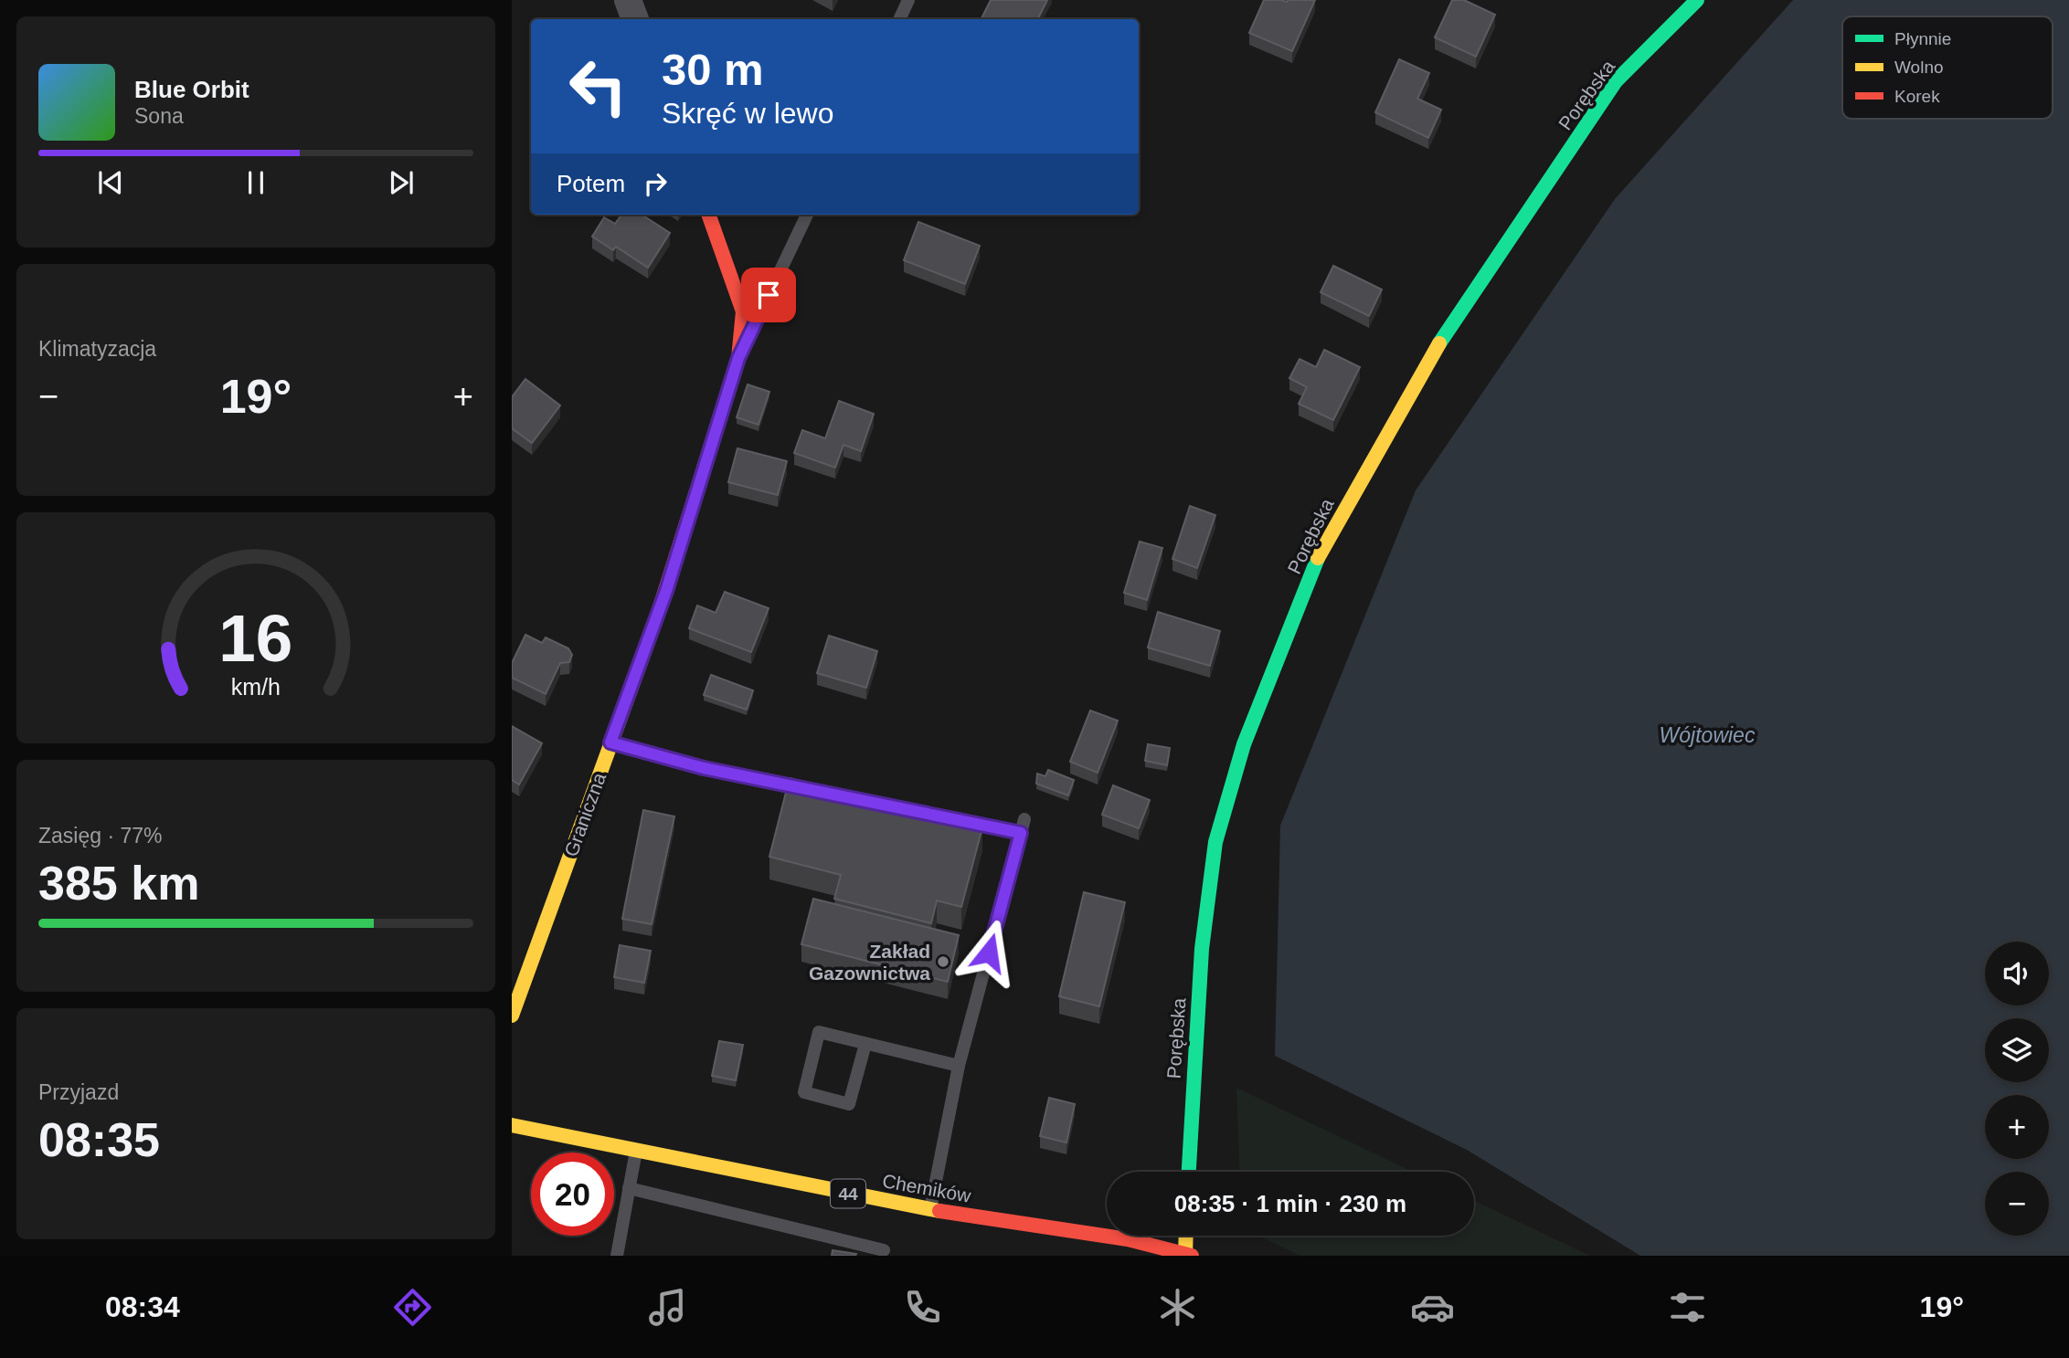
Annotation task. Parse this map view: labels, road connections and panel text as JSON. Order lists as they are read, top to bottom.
{
  "streets": {
    "street": [
      "Porębska",
      "Graniczna",
      "Chemików",
      "44"
    ]
  },
  "water": ["Wójtowiec"],
  "places": ["Zakład Gazownictwa"],
  "legend": ["Płynnie", "Wolno", "Korek"],
  "page": {
    "turn": ["30 m", "Skręć w lewo"],
    "song": ["Blue Orbit", "Sona"],
    "then": "Potem",
    "tile": [
      "Klimatyzacja",
      ["Zasięg · 77%", "385 km"],
      ["Przyjazd", "08:35"]
    ],
    "heat": ["−", "19°", "+"],
    "map_buttons": ["+", "−"],
    "limit": "20",
    "trip": "08:35 · 1 min · 230 m",
    "tabs": ["08:34", "19°"],
    "gauge": ["16", "km/h"]
  }
}
